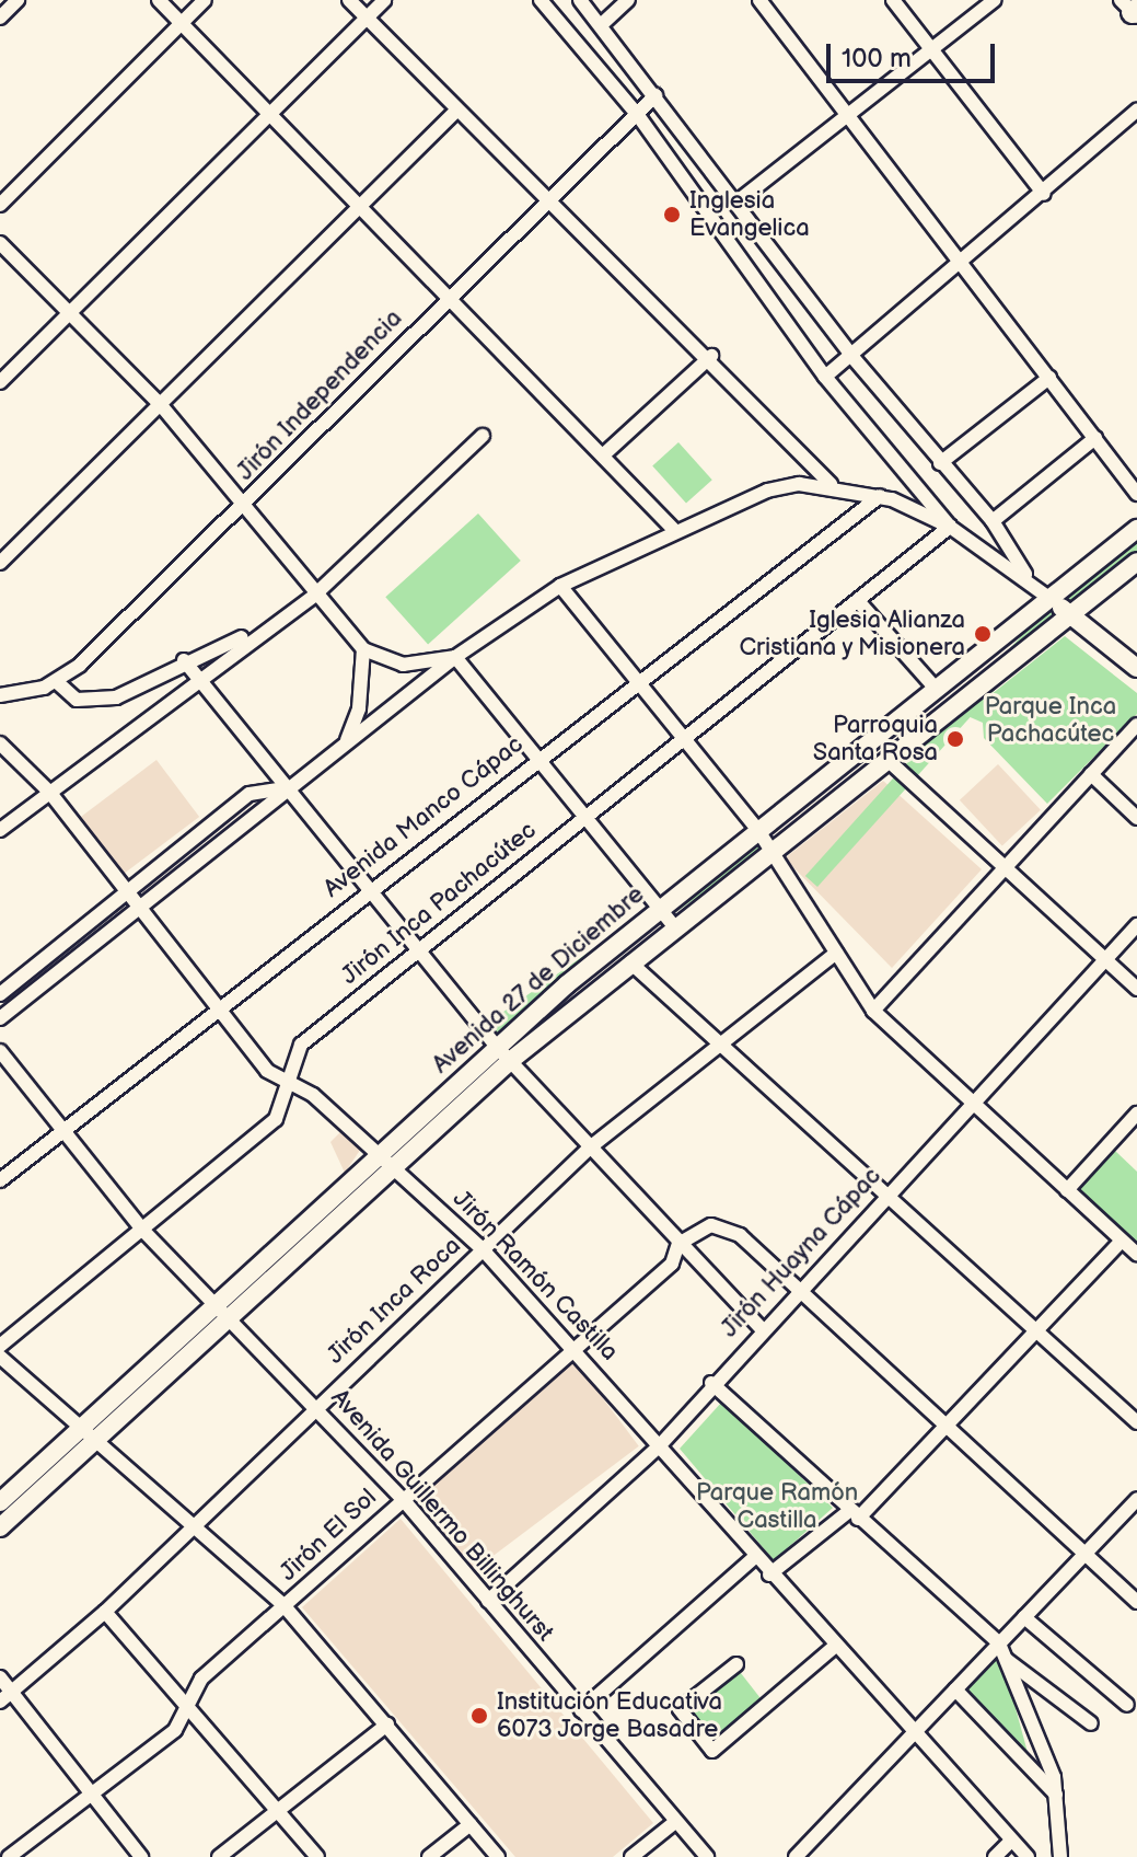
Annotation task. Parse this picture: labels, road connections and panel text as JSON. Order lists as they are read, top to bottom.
{
  "streets": {
    "street": [
      "Jirón Independencia",
      "Avenida Manco Cápac",
      "Jirón Inca Pachacútec",
      "Avenida 27 de Diciembre",
      "Jirón Huayna Cápac",
      "Jirón Ramón Castilla",
      "Jirón Inca Roca",
      "Avenida Guillermo Billinghurst",
      "Jirón El Sol"
    ]
  },
  "crossings": [
    ["Avenida Manco Cápac", "Jirón Ramón Castilla"],
    ["Avenida Manco Cápac", "Avenida Guillermo Billinghurst"],
    ["Jirón Inca Pachacútec", "Jirón Ramón Castilla"],
    ["Jirón Inca Pachacútec", "Avenida Guillermo Billinghurst"],
    ["Avenida 27 de Diciembre", "Jirón Ramón Castilla"],
    ["Avenida 27 de Diciembre", "Avenida Guillermo Billinghurst"],
    ["Jirón Huayna Cápac", "Jirón Ramón Castilla"],
    ["Jirón Huayna Cápac", "Avenida Guillermo Billinghurst"],
    ["Jirón Ramón Castilla", "Jirón Inca Roca"],
    ["Jirón Ramón Castilla", "Jirón El Sol"],
    ["Jirón Inca Roca", "Avenida Guillermo Billinghurst"],
    ["Avenida Guillermo Billinghurst", "Jirón El Sol"]
  ],
  "parks": ["Parque Inca Pachacútec", "Parque Ramón Castilla"],
  "places": [
    "Inglesia Evangelica",
    "Iglesia Alianza Cristiana y Misionera",
    "Parroquia Santa Rosa",
    "Institución Educativa 6073 Jorge Basadre"
  ],
  "scale_bar": "100 m"
}
